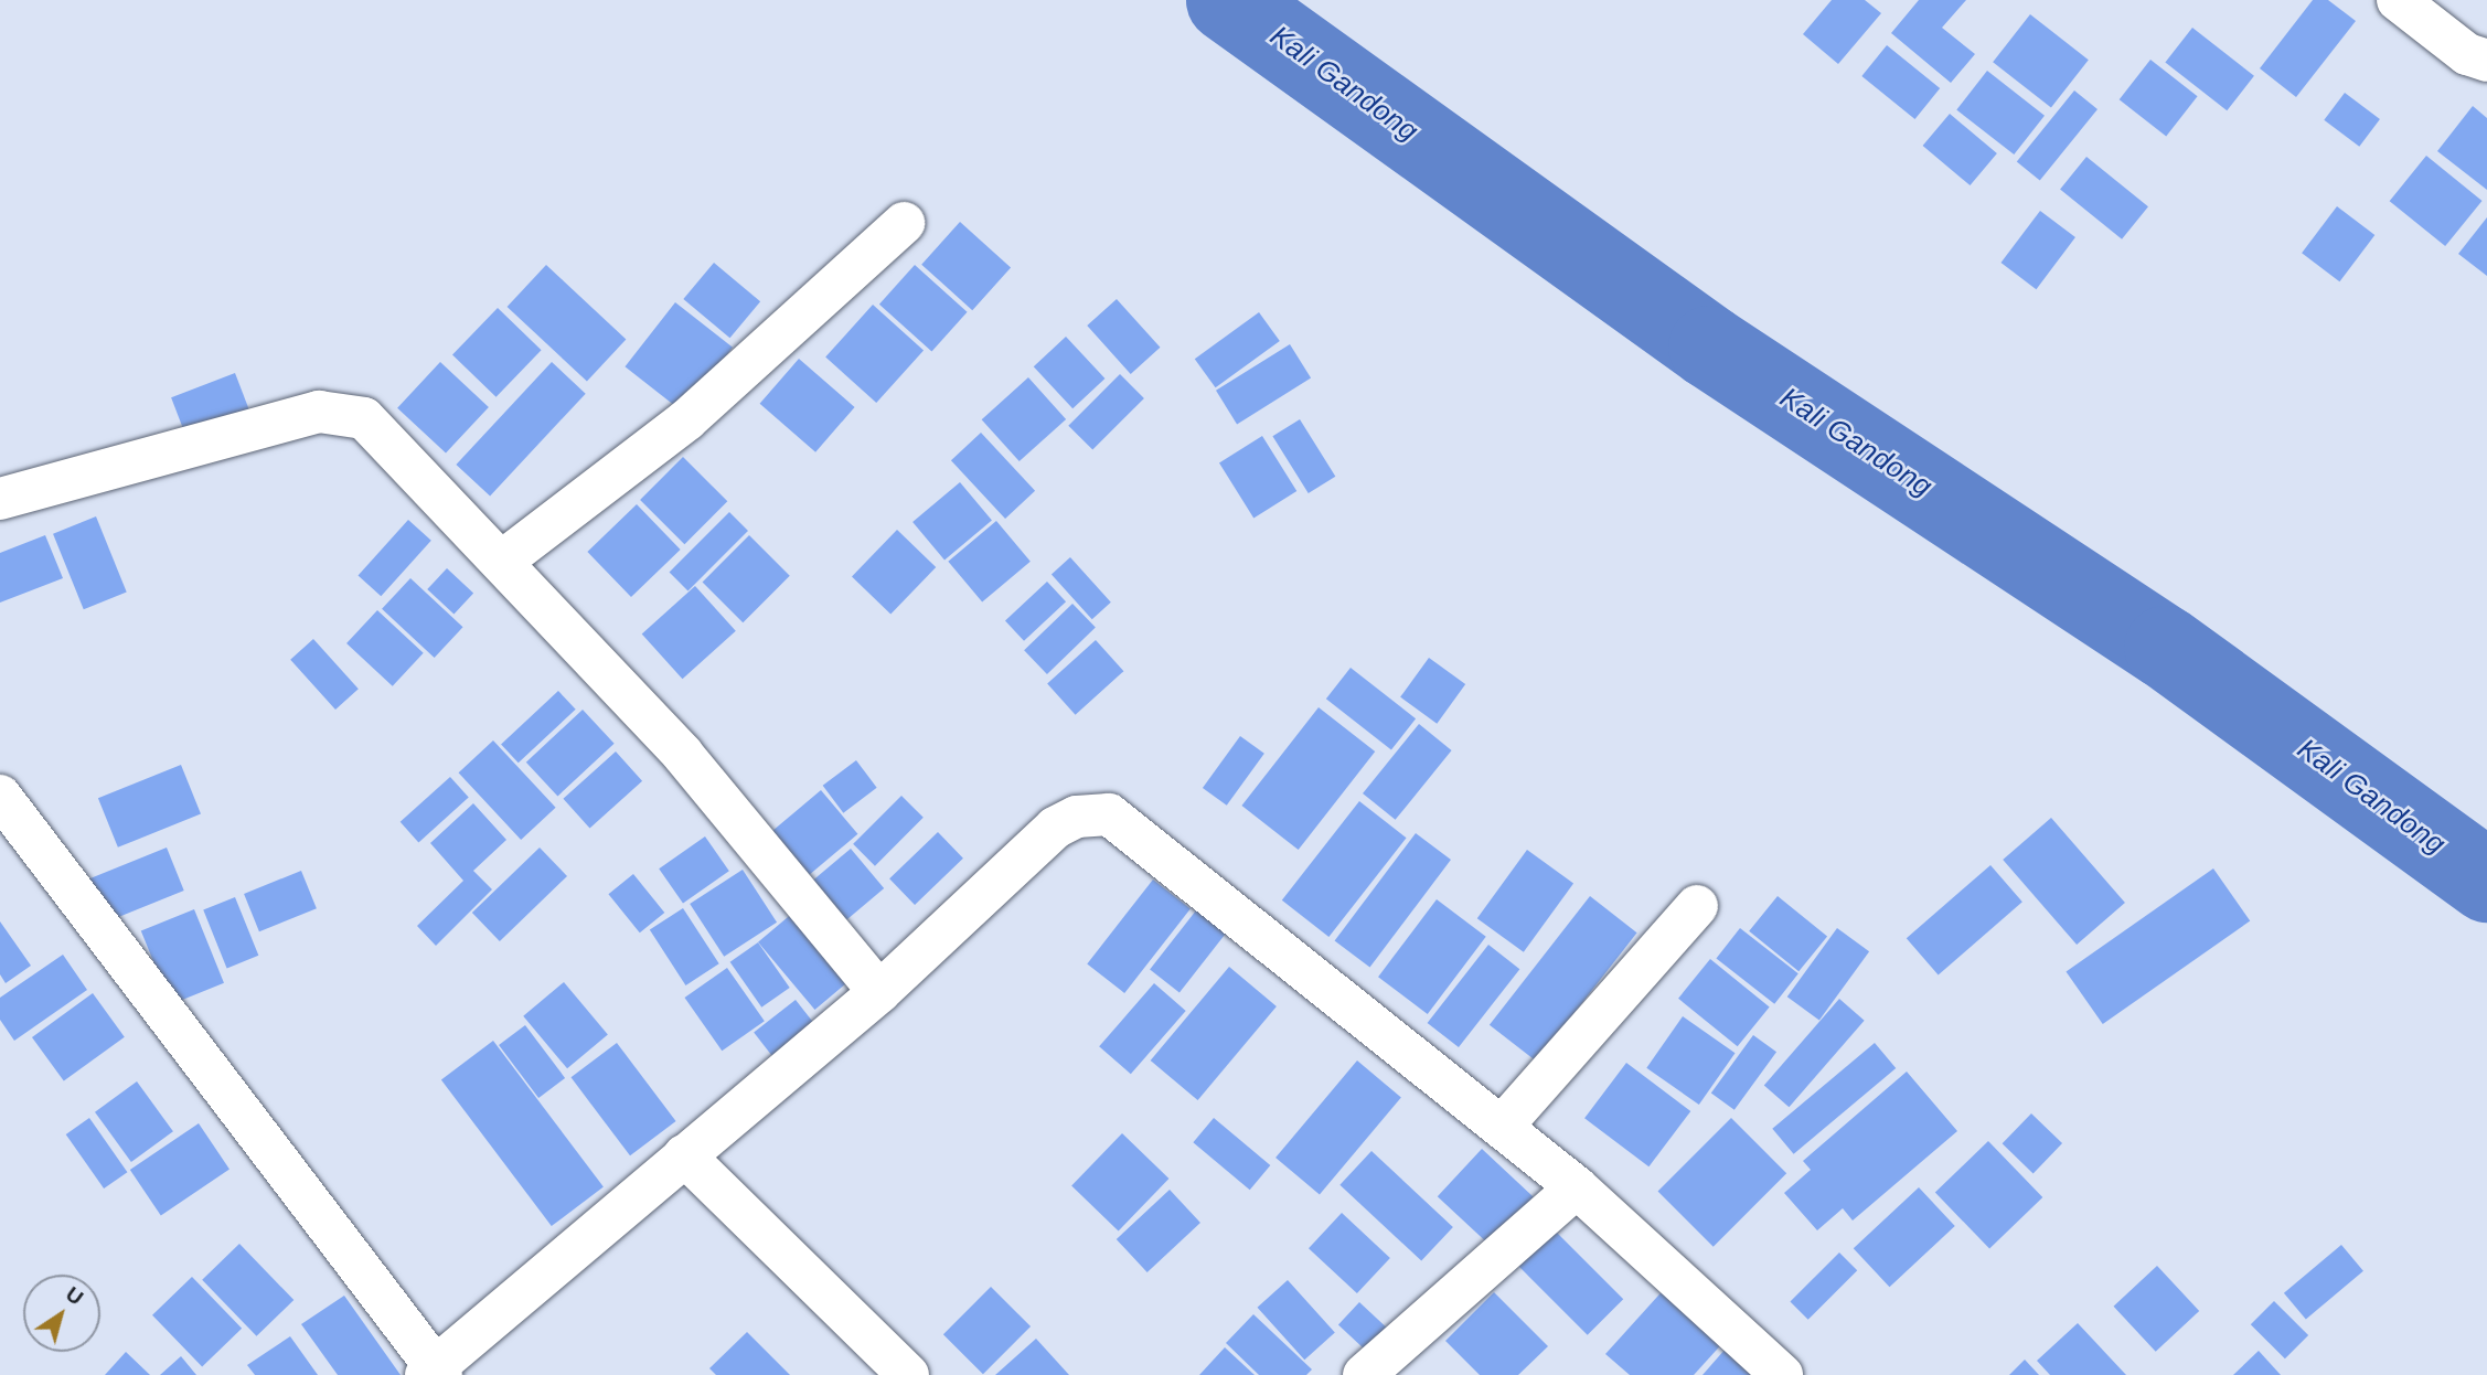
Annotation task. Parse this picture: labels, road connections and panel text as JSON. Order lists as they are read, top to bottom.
{
  "water": ["Kali Gandong"],
  "north": "top right"
}
